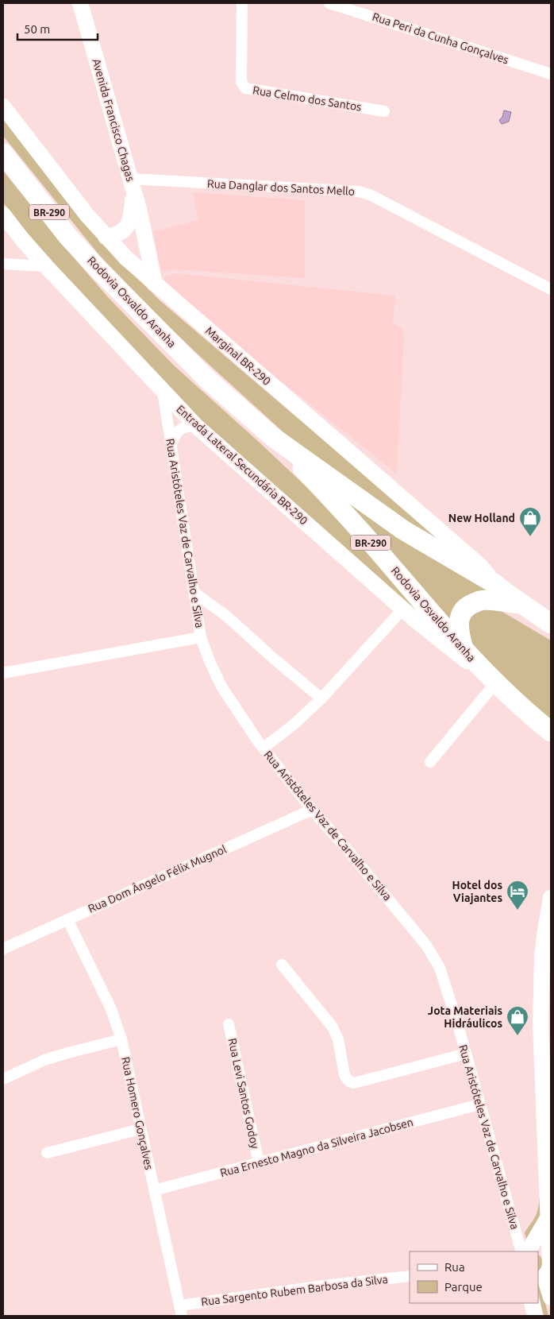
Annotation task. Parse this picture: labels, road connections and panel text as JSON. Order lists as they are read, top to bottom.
{
  "streets": {
    "highway": ["BR-290", "Rodovia Osvaldo Aranha"],
    "main road": ["Avenida Francisco Chagas", "Marginal BR-290", "Entrada Lateral Secundária BR-290"],
    "street": [
      "Rua Peri da Cunha Gonçalves",
      "Rua Celmo dos Santos",
      "Rua Danglar dos Santos Mello",
      "Rua Aristóteles Vaz de Carvalho e Silva",
      "Rua Dom Ângelo Félix Mugnol",
      "Rua Levi Santos Godoy",
      "Rua Homero Gonçalves",
      "Rua Ernesto Magno da Silveira Jacobsen",
      "Rua Sargento Rubem Barbosa da Silva"
    ]
  },
  "crossings": [
    ["Avenida Francisco Chagas", "Rua Danglar dos Santos Mello"],
    ["Avenida Francisco Chagas", "Marginal BR-290"],
    ["BR-290", "Rodovia Osvaldo Aranha"],
    ["Rodovia Osvaldo Aranha", "Marginal BR-290"],
    ["Rodovia Osvaldo Aranha", "Entrada Lateral Secundária BR-290"],
    ["Entrada Lateral Secundária BR-290", "Rua Aristóteles Vaz de Carvalho e Silva"],
    ["Rua Aristóteles Vaz de Carvalho e Silva", "Rua Dom Ângelo Félix Mugnol"],
    ["Rua Aristóteles Vaz de Carvalho e Silva", "Rua Ernesto Magno da Silveira Jacobsen"],
    ["Rua Dom Ângelo Félix Mugnol", "Rua Homero Gonçalves"],
    ["Rua Levi Santos Godoy", "Rua Ernesto Magno da Silveira Jacobsen"],
    ["Rua Homero Gonçalves", "Rua Ernesto Magno da Silveira Jacobsen"],
    ["Rua Homero Gonçalves", "Rua Sargento Rubem Barbosa da Silva"]
  ],
  "places": {
    "shop": ["New Holland", "Jota Materiais Hidráulicos"],
    "hotel": ["Hotel dos Viajantes"]
  },
  "legend": ["Rua", "Parque"],
  "scale_bar": "50 m"
}
